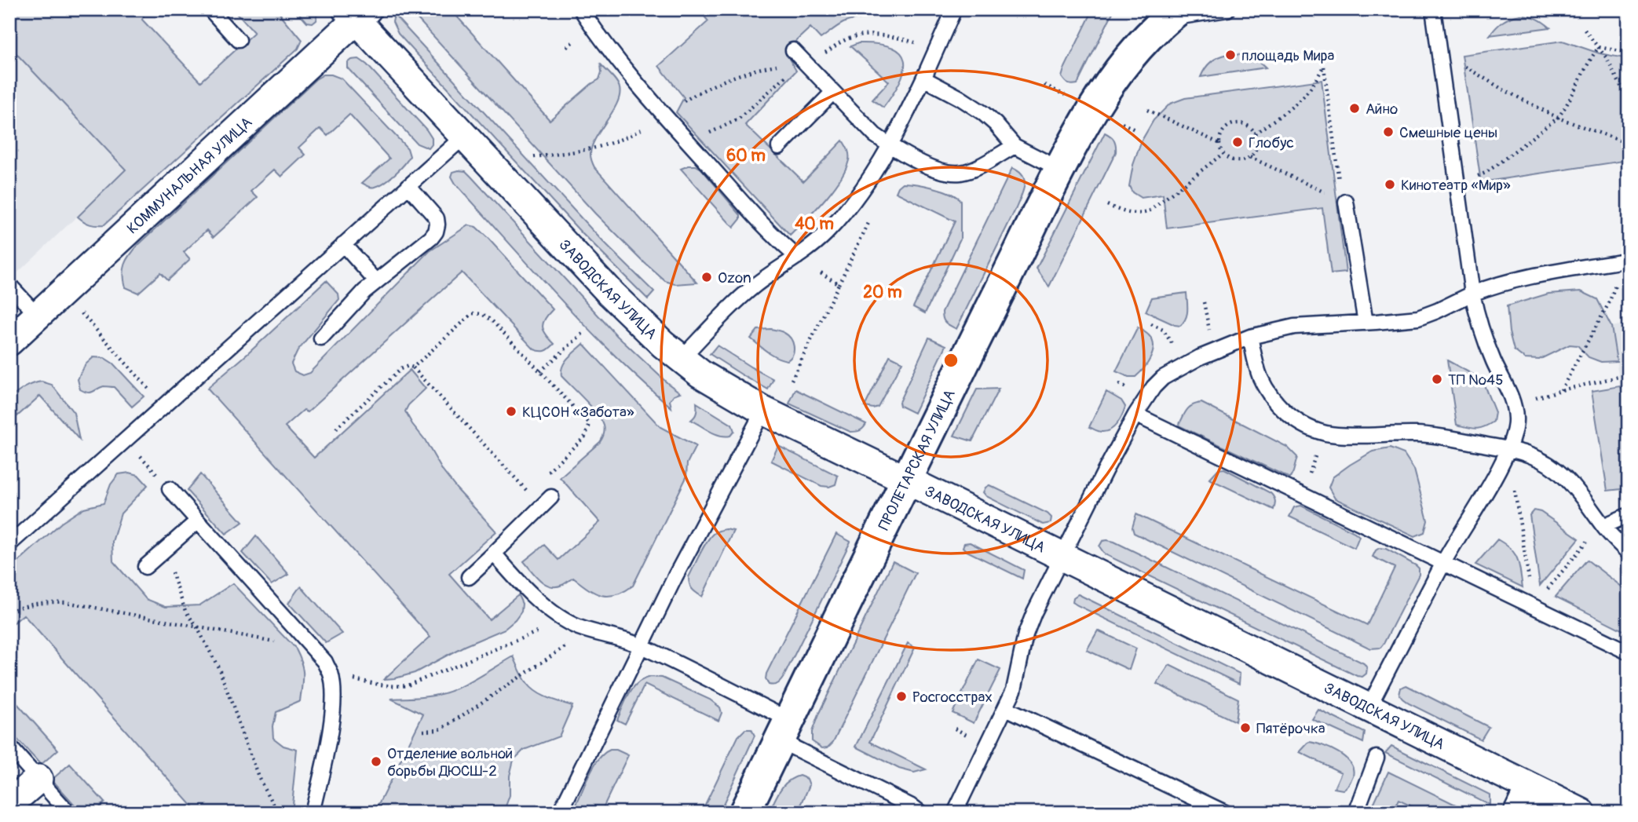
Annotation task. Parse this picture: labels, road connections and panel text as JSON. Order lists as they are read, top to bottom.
{
  "streets": {
    "street": ["КОММУНАЛЬНАЯ УЛИЦА", "ЗАВОДСКАЯ УЛИЦА", "ПРОЛЕТАРСКАЯ УЛИЦА"]
  },
  "crossings": [
    ["КОММУНАЛЬНАЯ УЛИЦА", "ЗАВОДСКАЯ УЛИЦА"],
    ["ЗАВОДСКАЯ УЛИЦА", "ПРОЛЕТАРСКАЯ УЛИЦА"]
  ],
  "places": [
    "площадь Мира",
    "Айно",
    "Смешные цены",
    "Глобус",
    "Кинотеатр «Мир»",
    "Ozon",
    "ТП №45",
    "КЦСОН «Забота»",
    "Росгосстрах",
    "Пятёрочка",
    "Отделение вольной борьбы ДЮСШ-2"
  ],
  "rings": ["60 m", "40 m", "20 m"]
}
